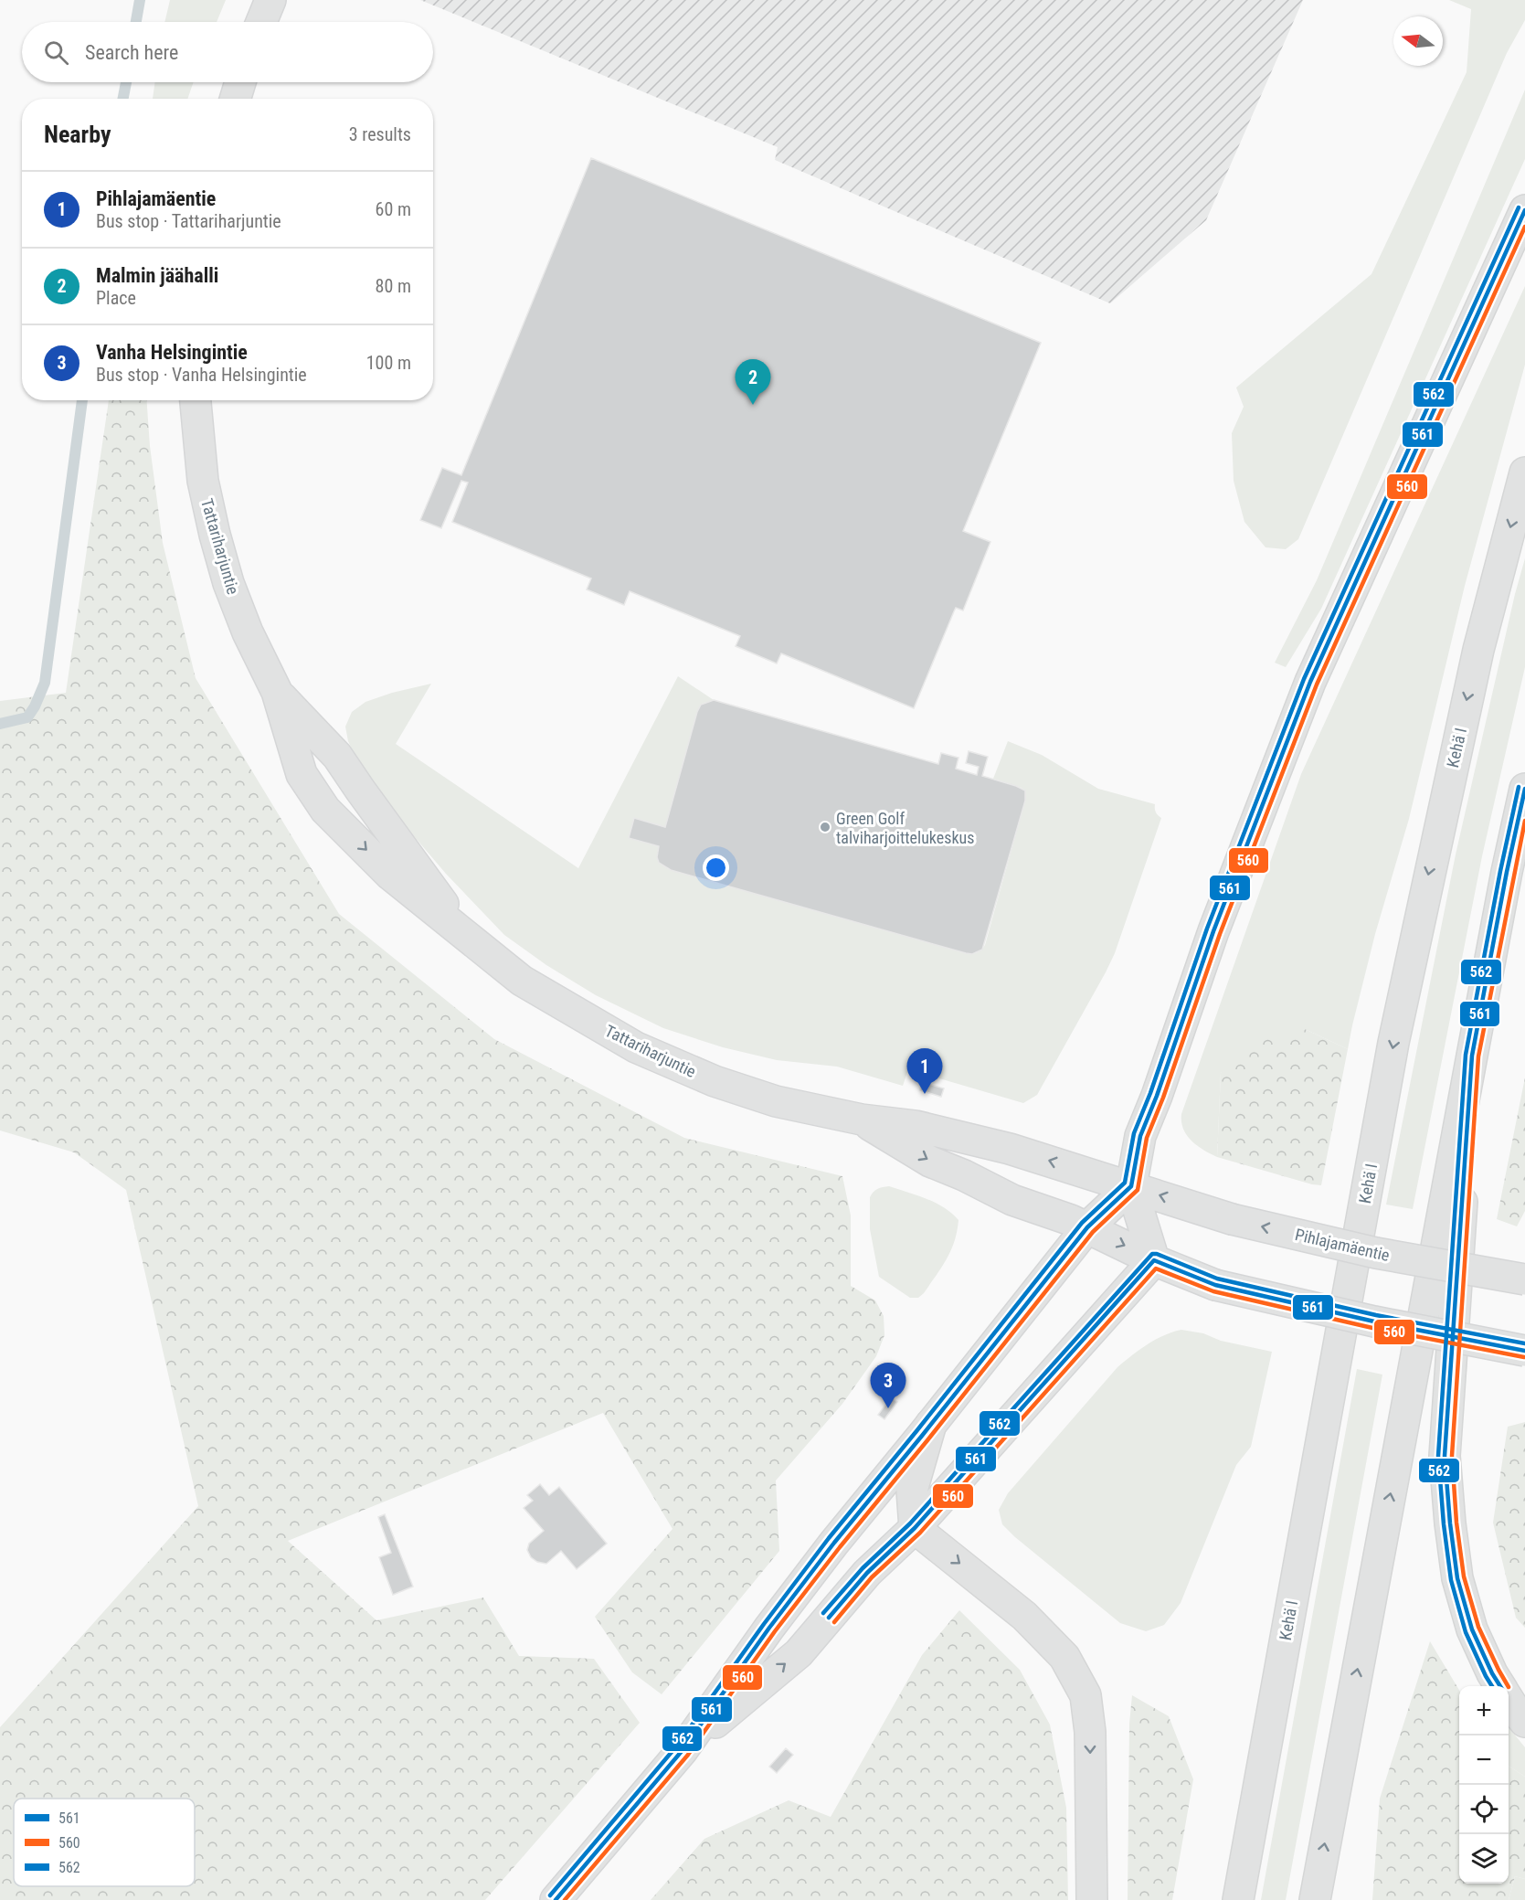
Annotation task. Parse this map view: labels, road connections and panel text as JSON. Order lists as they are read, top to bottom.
{
  "streets": {
    "main road": ["Tattariharjuntie", "Kehä I", "Pihlajamäentie"]
  },
  "crossings": [
    ["Tattariharjuntie", "Pihlajamäentie"]
  ],
  "places": ["Green Golf talviharjoittelukeskus"],
  "lines": ["transit line 562", "transit line 561", "transit line 560"],
  "legend": ["561", "560", "562"],
  "north": "left",
  "page": {
    "search": "Search here",
    "heading": ["Nearby", "3 results"],
    "list": [
      {
        "mark": "1",
        "name": "Pihlajamäentie",
        "note": "Bus stop · Tattariharjuntie",
        "value": "60 m"
      },
      {
        "mark": "2",
        "name": "Malmin jäähalli",
        "note": "Place",
        "value": "80 m"
      },
      {
        "mark": "3",
        "name": "Vanha Helsingintie",
        "note": "Bus stop · Vanha Helsingintie",
        "value": "100 m"
      }
    ],
    "pins": ["2", "1", "3"],
    "map_buttons": ["+", "−"]
  }
}
